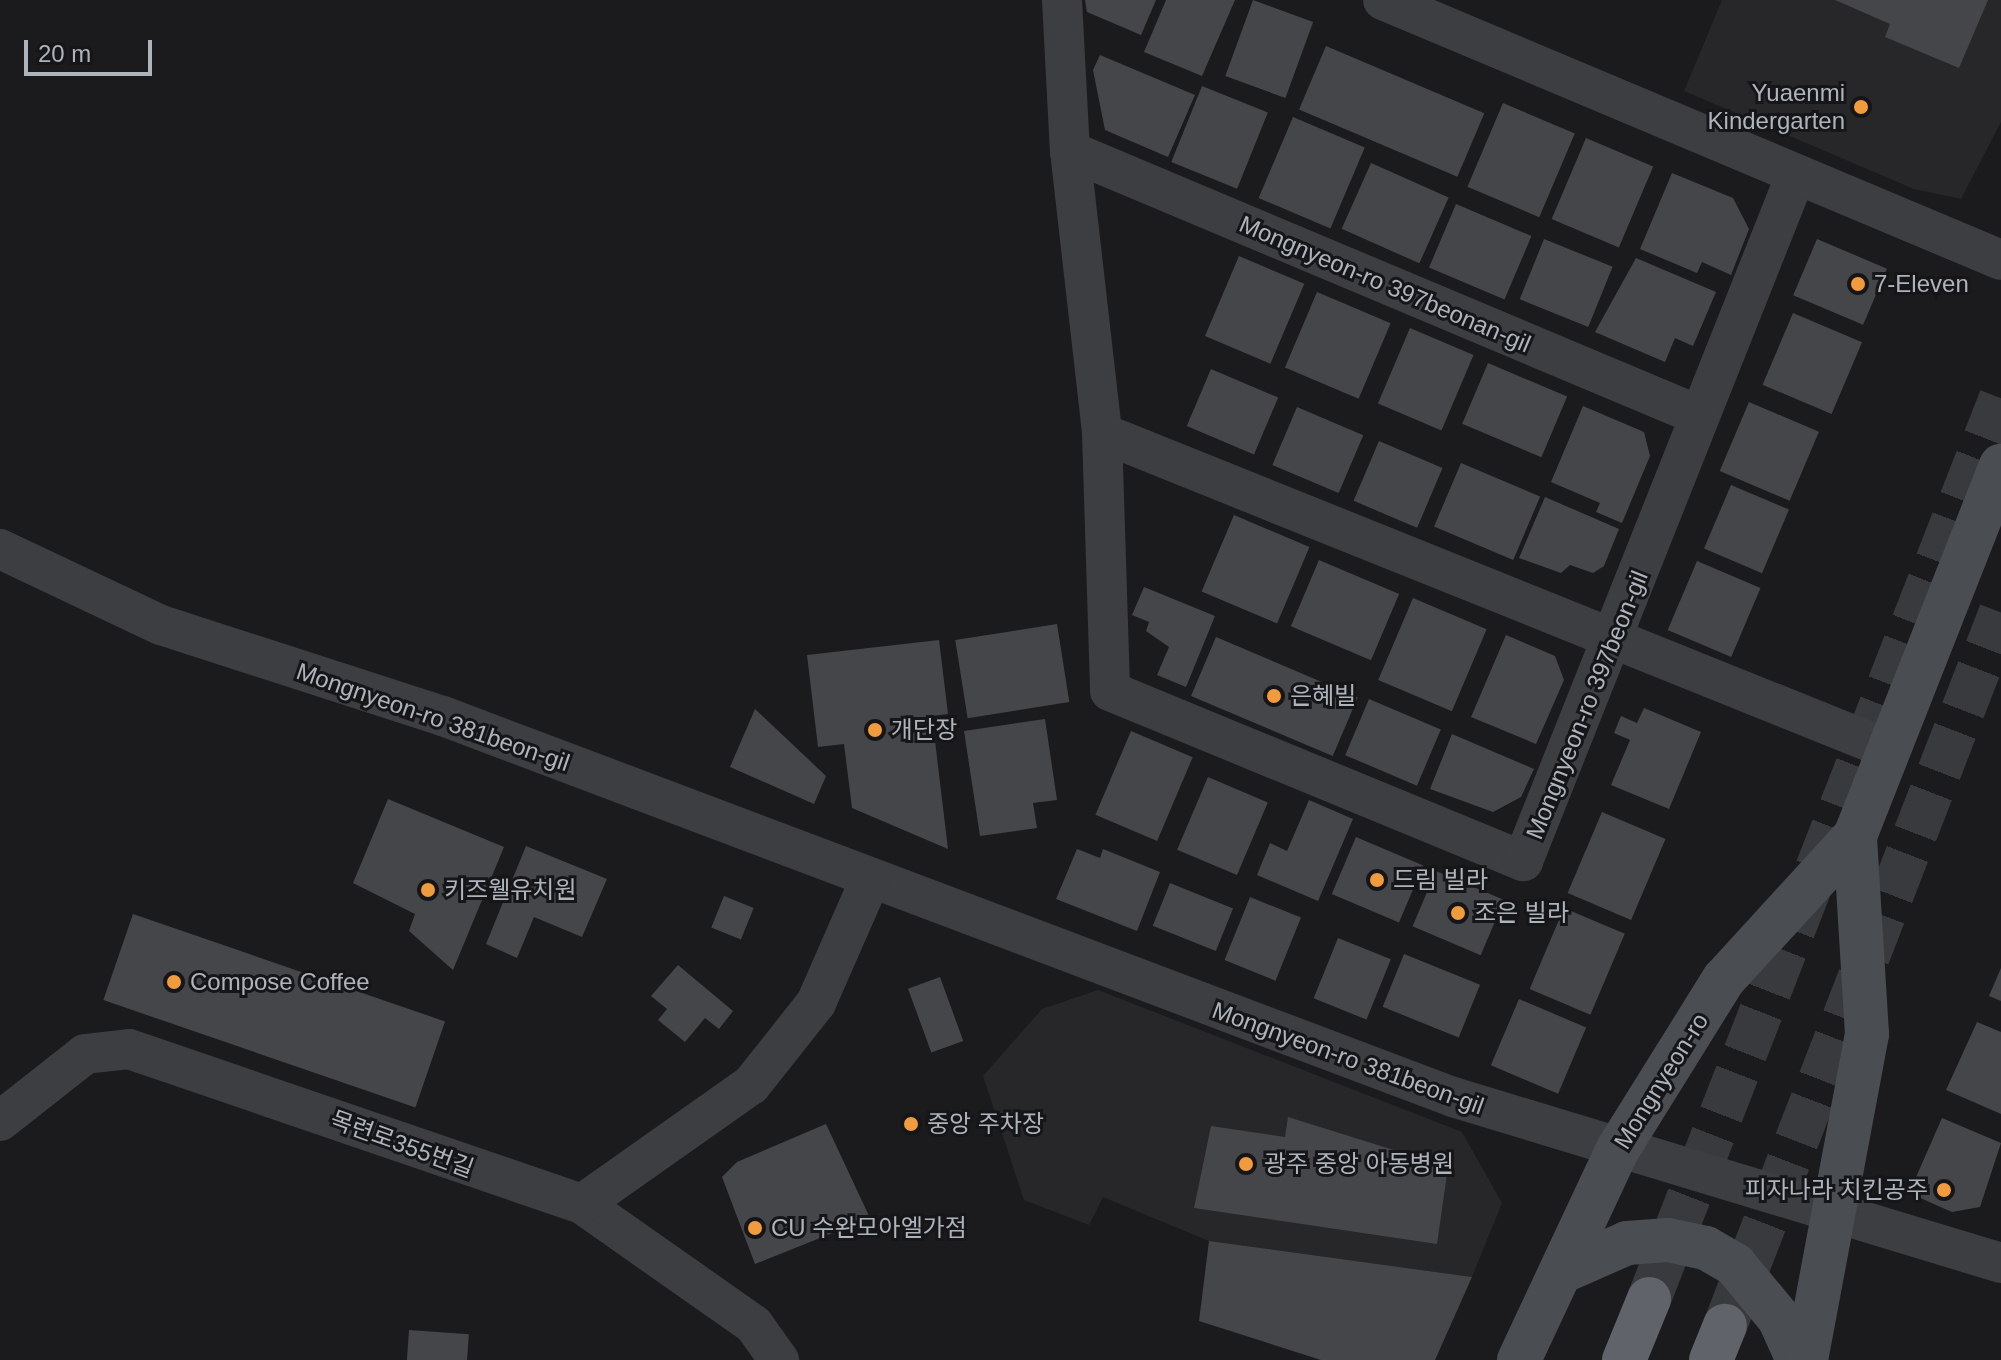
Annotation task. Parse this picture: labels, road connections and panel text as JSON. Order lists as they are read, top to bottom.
{
  "streets": {
    "main road": ["Mongnyeon-ro"],
    "street": [
      "Mongnyeon-ro 397beonan-gil",
      "Mongnyeon-ro 397beon-gil",
      "Mongnyeon-ro 381beon-gil",
      "목련로355번길"
    ]
  },
  "crossings": [
    ["Mongnyeon-ro 397beonan-gil", "Mongnyeon-ro 397beon-gil"],
    ["Mongnyeon-ro 381beon-gil", "Mongnyeon-ro"]
  ],
  "places": [
    "Yuaenmi Kindergarten",
    "7-Eleven",
    "은혜빌",
    "개단장",
    "드림 빌라",
    "키즈웰유치원",
    "조은 빌라",
    "Compose Coffee",
    "중앙 주차장",
    "광주 중앙 아동병원",
    "피자나라 치킨공주",
    "CU 수완모아엘가점"
  ],
  "scale_bar": "20 m"
}
